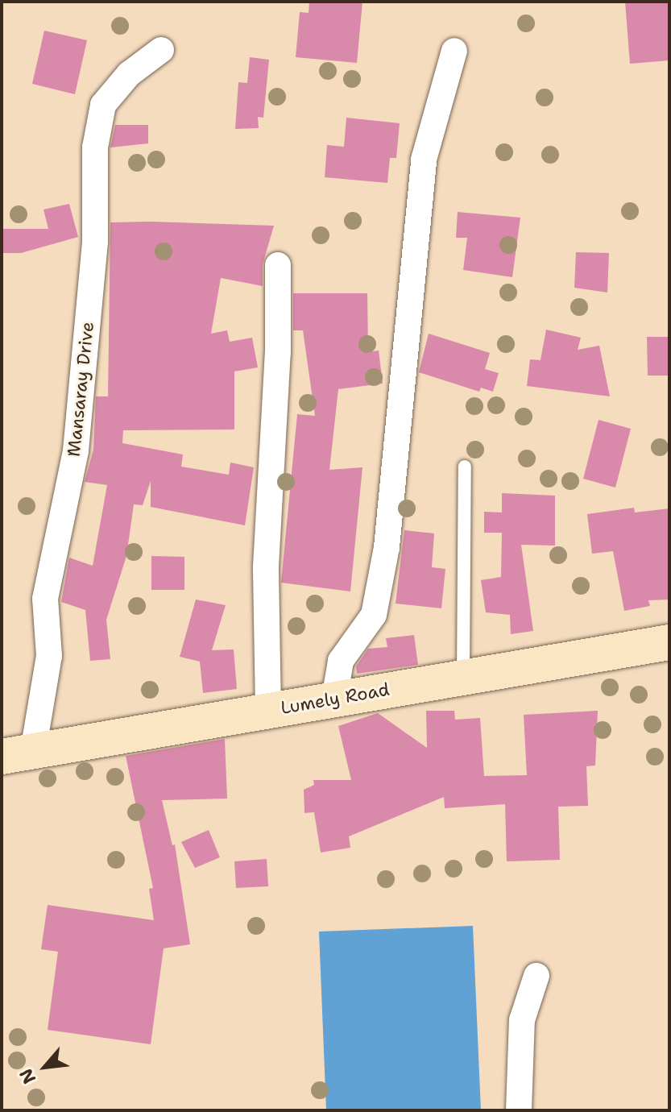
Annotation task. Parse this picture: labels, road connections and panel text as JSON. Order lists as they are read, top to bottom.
{
  "streets": {
    "street": ["Mansaray Drive", "Lumely Road"]
  },
  "crossings": [
    ["Mansaray Drive", "Lumely Road"]
  ],
  "north": "bottom left"
}
